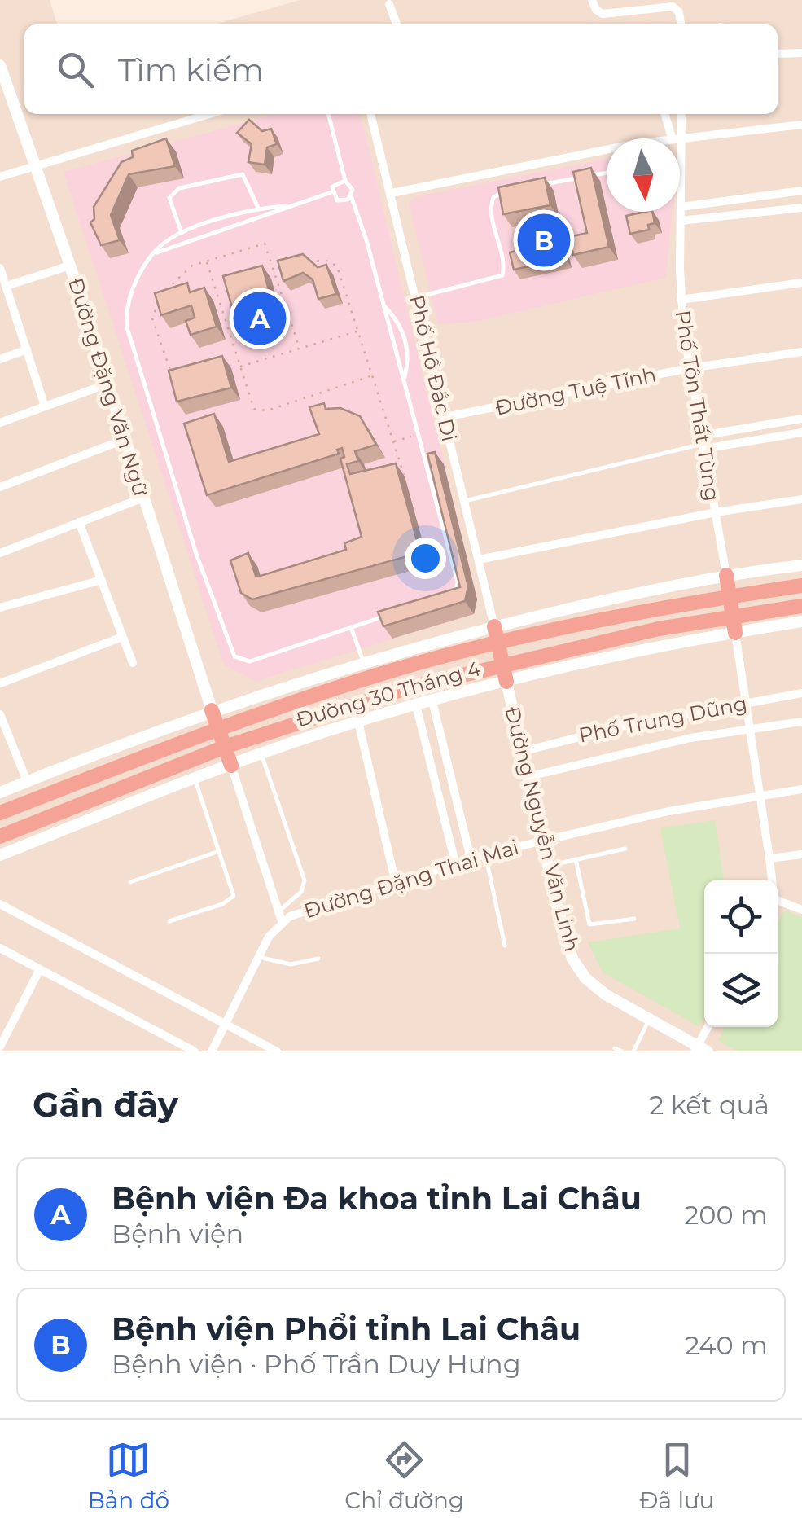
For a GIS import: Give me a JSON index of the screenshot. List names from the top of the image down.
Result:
{
  "streets": {
    "highway": ["Đường 30 Tháng 4"],
    "street": [
      "Phố Hồ Đắc Di",
      "Đường Đặng Văn Ngữ",
      "Đường Tuệ Tĩnh",
      "Phố Tôn Thất Tùng",
      "Phố Trung Dũng",
      "Đường Nguyễn Văn Linh",
      "Đường Đặng Thai Mai"
    ]
  },
  "crossings": [
    ["Phố Hồ Đắc Di", "Đường Tuệ Tĩnh"],
    ["Phố Hồ Đắc Di", "Đường 30 Tháng 4"],
    ["Đường Đặng Văn Ngữ", "Đường 30 Tháng 4"],
    ["Đường Tuệ Tĩnh", "Phố Tôn Thất Tùng"],
    ["Phố Tôn Thất Tùng", "Đường 30 Tháng 4"],
    ["Đường 30 Tháng 4", "Đường Nguyễn Văn Linh"],
    ["Phố Trung Dũng", "Đường Nguyễn Văn Linh"],
    ["Đường Nguyễn Văn Linh", "Đường Đặng Thai Mai"]
  ],
  "north": "bottom",
  "page": {
    "search": "Tìm kiếm",
    "pins": ["B", "A"],
    "heading": ["Gần đây", "2 kết quả"],
    "list": [
      {
        "mark": "A",
        "name": "Bệnh viện Đa khoa tỉnh Lai Châu",
        "note": "Bệnh viện",
        "value": "200 m"
      },
      {
        "mark": "B",
        "name": "Bệnh viện Phổi tỉnh Lai Châu",
        "note": "Bệnh viện · Phố Trần Duy Hưng",
        "value": "240 m"
      }
    ],
    "nav": ["Bản đồ", "Chỉ đường", "Đã lưu"]
  }
}
